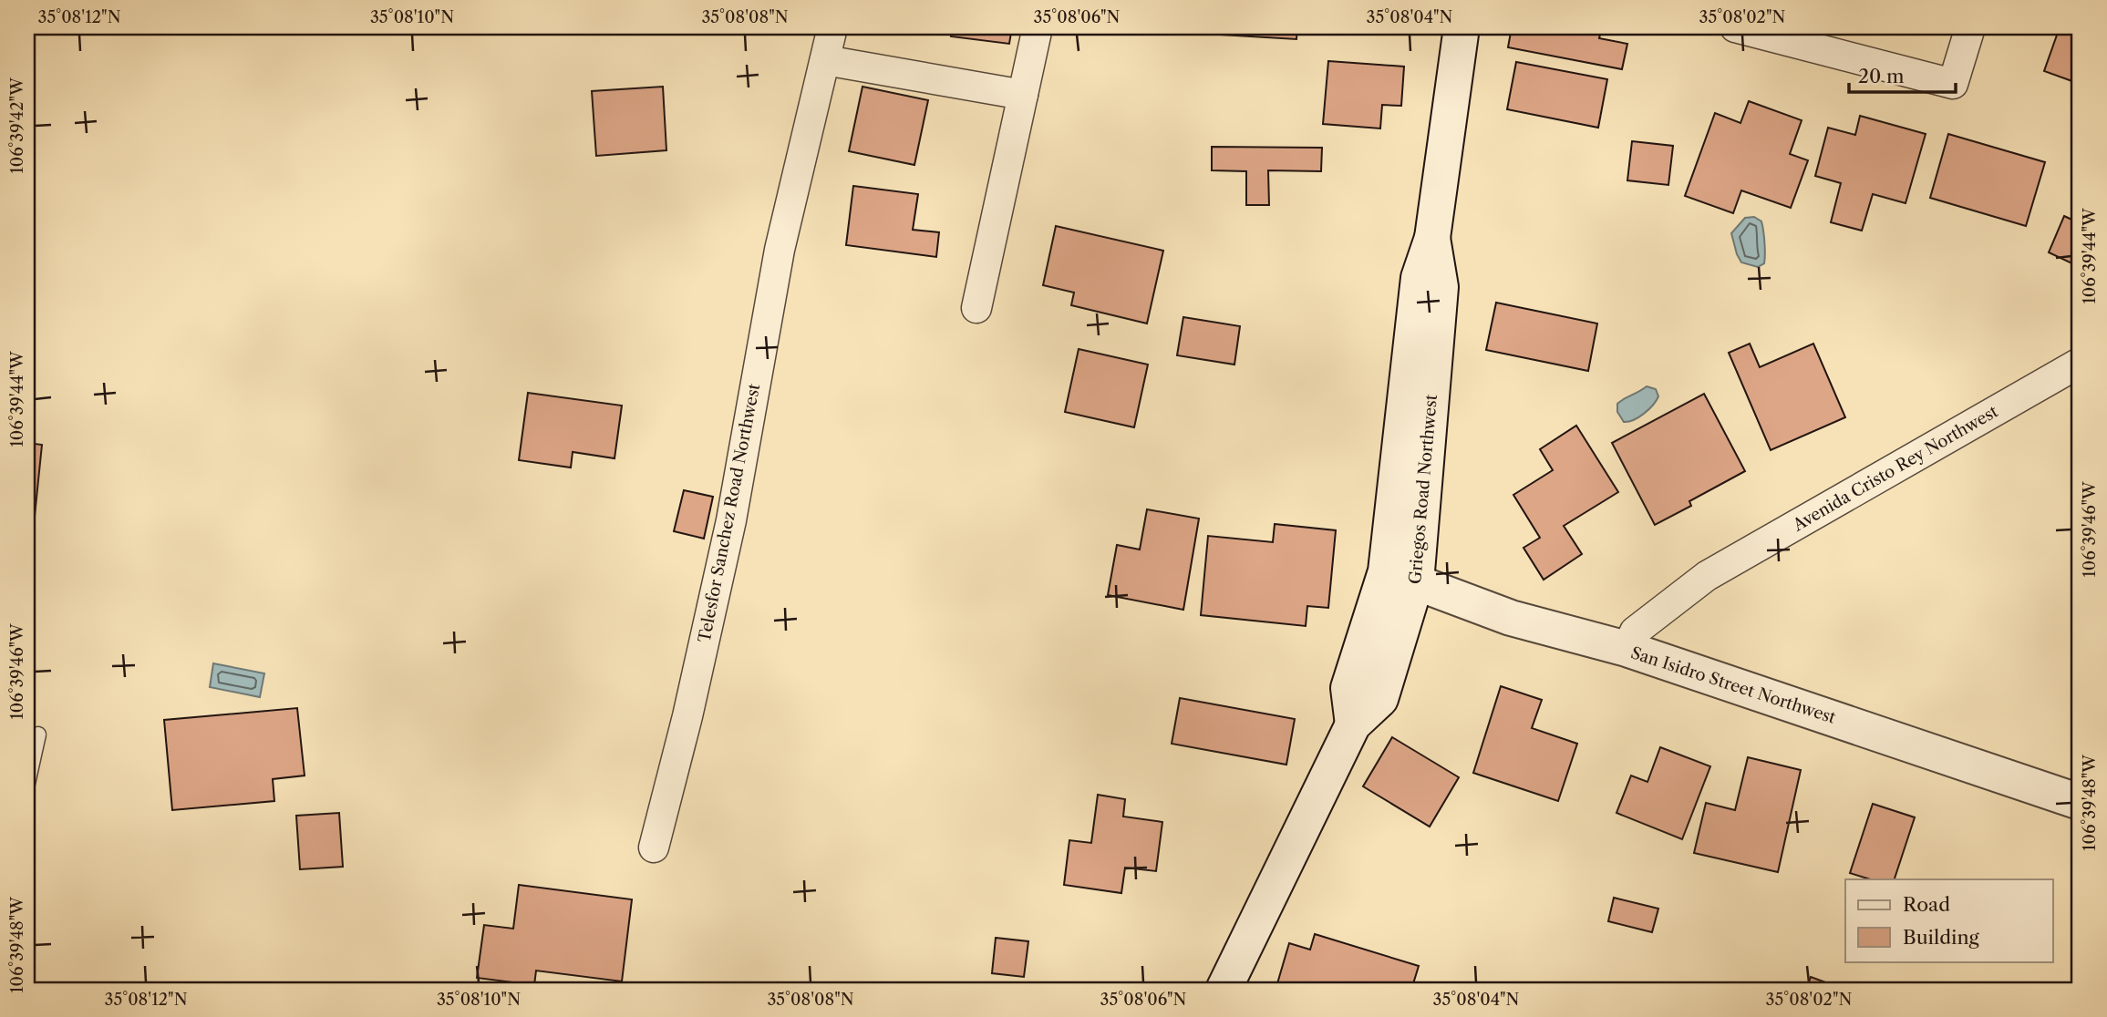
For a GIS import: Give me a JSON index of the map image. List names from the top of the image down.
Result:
{
  "streets": {
    "main road": ["Griegos Road Northwest", "San Isidro Street Northwest"],
    "street": ["Avenida Cristo Rey Northwest", "Telesfor Sanchez Road Northwest"]
  },
  "crossings": [
    ["Avenida Cristo Rey Northwest", "San Isidro Street Northwest"],
    ["Griegos Road Northwest", "San Isidro Street Northwest"]
  ],
  "legend": ["Road", "Building"],
  "scale_bar": "20 m",
  "coordinates": [
    "35°08'12\"N",
    "35°08'10\"N",
    "35°08'08\"N",
    "35°08'06\"N",
    "35°08'04\"N",
    "35°08'02\"N",
    "106°39'42\"W",
    "106°39'44\"W",
    "106°39'46\"W",
    "106°39'48\"W"
  ]
}
